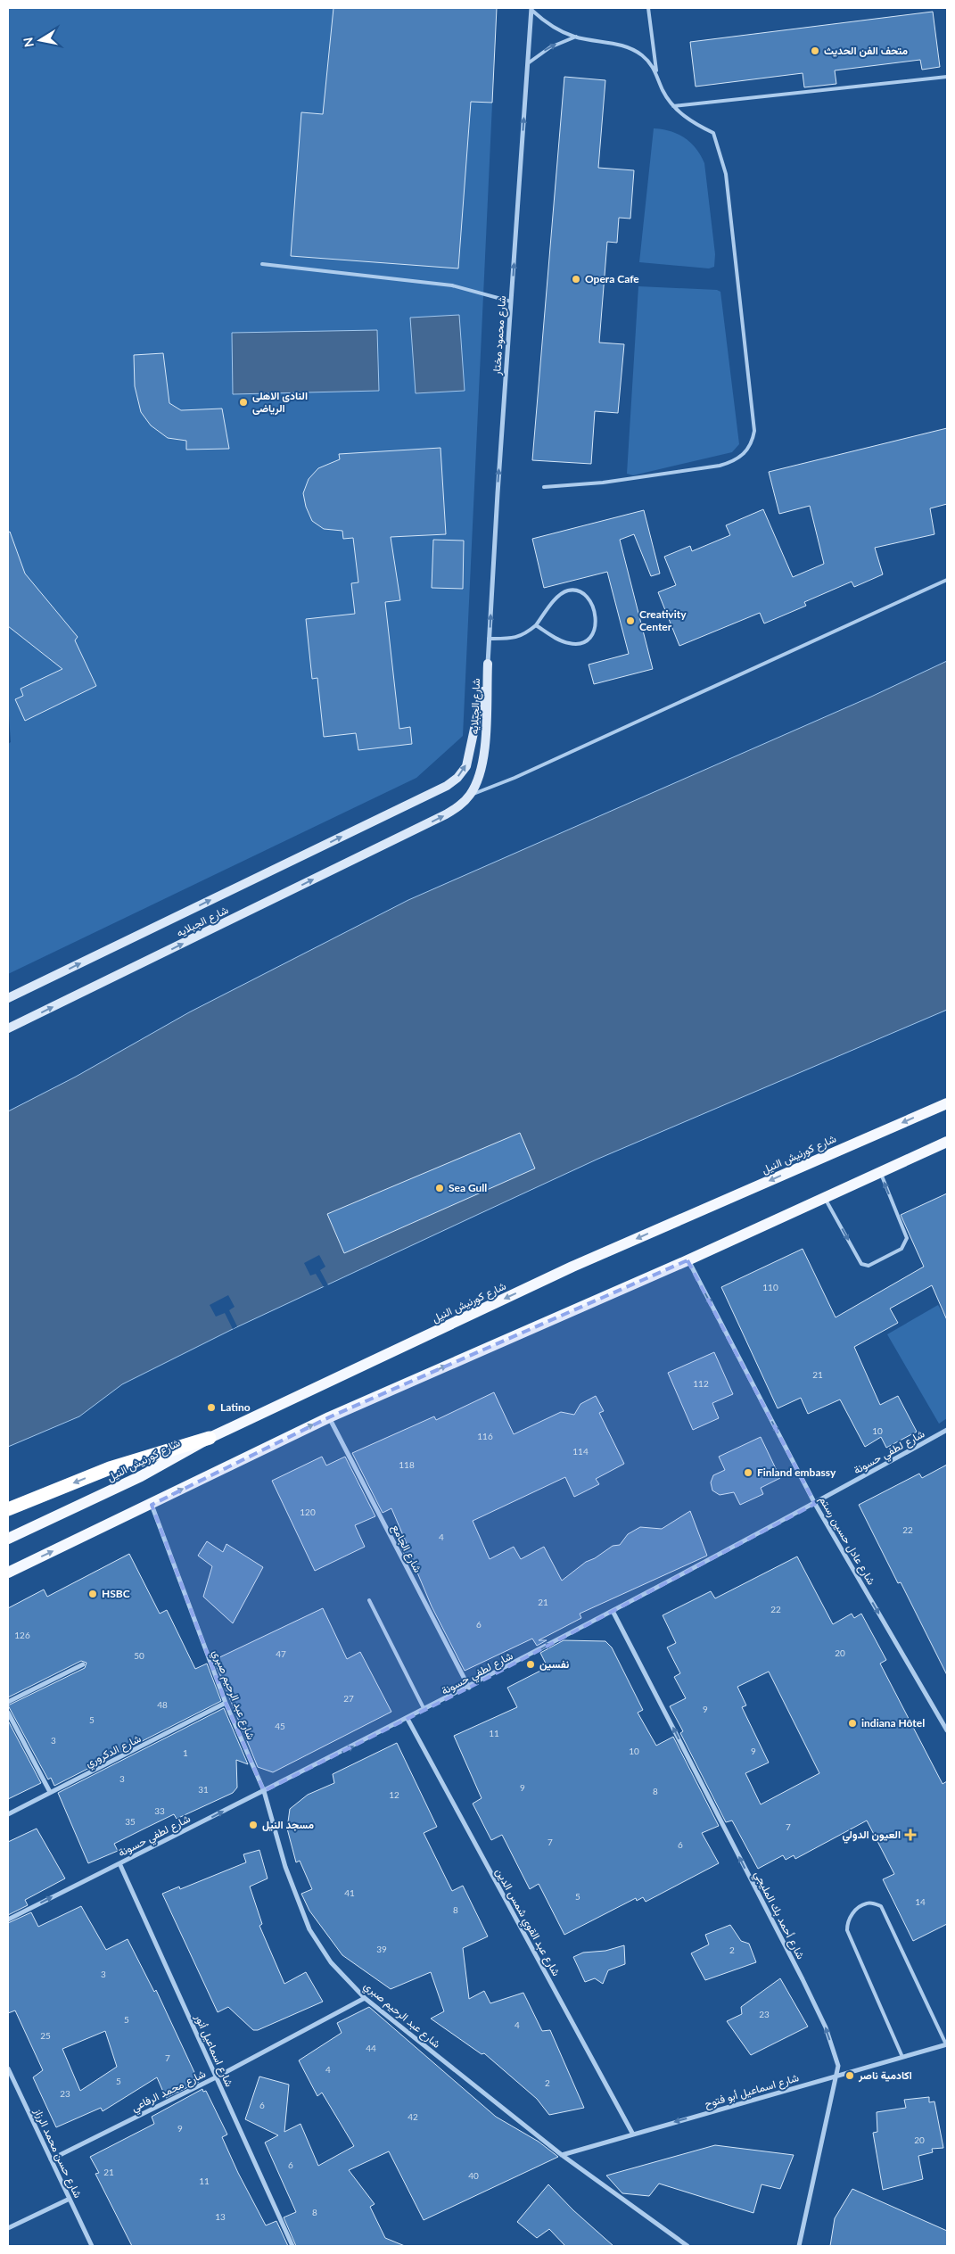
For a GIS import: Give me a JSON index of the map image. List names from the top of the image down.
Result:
{
  "streets": {
    "main road": ["شارع كورنيش النيل"],
    "street": [
      "شارع محمود مختار",
      "شارع الجبلايه",
      "شارع لطفي حسونة",
      "شارع عادل حسين رستم",
      "شارع الجامع",
      "شارع عبد الرحيم صبري",
      "شارع الدكروري",
      "شارع أحمد بك المليجي",
      "شارع عبد القوي شمس الدين",
      "شارع اسماعيل أنور",
      "شارع محمد الرفاعي",
      "شارع اسماعيل أبو فتوح",
      "شارع حسن محمد الرزاز"
    ]
  },
  "crossings": [
    ["شارع محمود مختار", "شارع الجبلايه"],
    ["شارع لطفي حسونة", "شارع عادل حسين رستم"],
    ["شارع لطفي حسونة", "شارع الجامع"],
    ["شارع لطفي حسونة", "شارع عبد الرحيم صبري"],
    ["شارع لطفي حسونة", "شارع أحمد بك المليجي"],
    ["شارع لطفي حسونة", "شارع عبد القوي شمس الدين"],
    ["شارع لطفي حسونة", "شارع اسماعيل أنور"],
    ["شارع عبد الرحيم صبري", "شارع الدكروري"],
    ["شارع عبد الرحيم صبري", "شارع محمد الرفاعي"],
    ["شارع عبد الرحيم صبري", "شارع اسماعيل أبو فتوح"],
    ["شارع أحمد بك المليجي", "شارع اسماعيل أبو فتوح"],
    ["شارع عبد القوي شمس الدين", "شارع اسماعيل أبو فتوح"],
    ["شارع اسماعيل أنور", "شارع محمد الرفاعي"],
    ["شارع محمد الرفاعي", "شارع حسن محمد الرزاز"]
  ],
  "one_way": [
    "شارع محمود مختار",
    "شارع الجبلايه",
    "شارع لطفي حسونة",
    "شارع عادل حسين رستم",
    "شارع أحمد بك المليجي",
    "شارع اسماعيل أبو فتوح"
  ],
  "places": {
    "other": [
      "متحف الفن الحديث",
      "Opera Cafe",
      "النادى الاهلى الرياضى",
      "Creativity Center",
      "Sea Gull",
      "Latino",
      "Finland embassy",
      "HSBC",
      "نفسين",
      "indiana Hôtel",
      "مسجد النيل",
      "اكادمية ناصر"
    ],
    "health": ["العيون الدولي"]
  },
  "house_numbers": [
    "110",
    "21",
    "112",
    "10",
    "116",
    "114",
    "118",
    "120",
    "22",
    "4",
    "21",
    "22",
    "6",
    "126",
    "20",
    "47",
    "50",
    "27",
    "48",
    "9",
    "5",
    "45",
    "11",
    "3",
    "10",
    "9",
    "1",
    "3",
    "9",
    "31",
    "8",
    "12",
    "33",
    "35",
    "7",
    "7",
    "6",
    "41",
    "5",
    "14",
    "8",
    "39",
    "2",
    "3",
    "23",
    "5",
    "4",
    "25",
    "44",
    "7",
    "4",
    "5",
    "2",
    "23",
    "6",
    "42",
    "9",
    "20",
    "6",
    "21",
    "40",
    "11",
    "8",
    "13"
  ],
  "north": "left"
}
